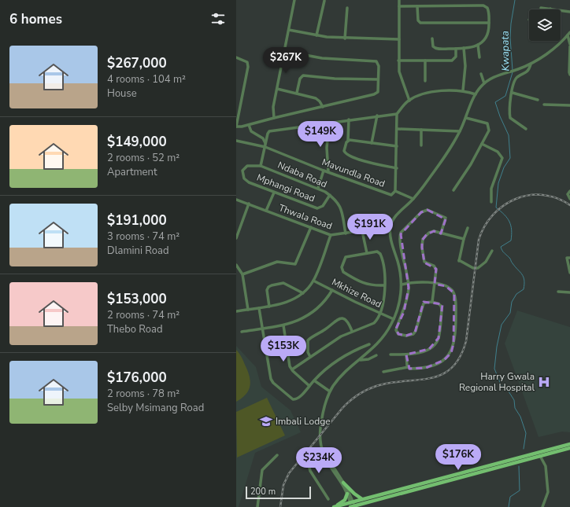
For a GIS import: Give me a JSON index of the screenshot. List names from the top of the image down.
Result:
{
  "streets": {
    "street": [
      "Mavundla Road",
      "Ndaba Road",
      "Mphangi Road",
      "Thwala Road",
      "Mkhize Road"
    ]
  },
  "crossings": [
    ["Ndaba Road", "Mphangi Road"],
    ["Ndaba Road", "Thwala Road"]
  ],
  "water": ["Kwapata"],
  "places": {
    "hospital": ["Harry Gwala Regional Hospital"],
    "school or university": ["Imbali Lodge"]
  },
  "scale_bar": "200 m",
  "page": {
    "heading": "6 homes",
    "list": [
      {
        "name": "$267,000",
        "note": "4 rooms · 104 m² · House"
      },
      {
        "name": "$149,000",
        "note": "2 rooms · 52 m² · Apartment"
      },
      {
        "name": "$191,000",
        "note": "3 rooms · 74 m² · Dlamini Road"
      },
      {
        "name": "$153,000",
        "note": "2 rooms · 74 m² · Thebo Road"
      },
      {
        "name": "$176,000",
        "note": "2 rooms · 78 m² · Selby Msimang Road"
      }
    ],
    "price": [
      "$267K",
      "$149K",
      "$191K",
      "$153K",
      "$176K",
      "$234K"
    ],
    "scale": "200 m"
  }
}
